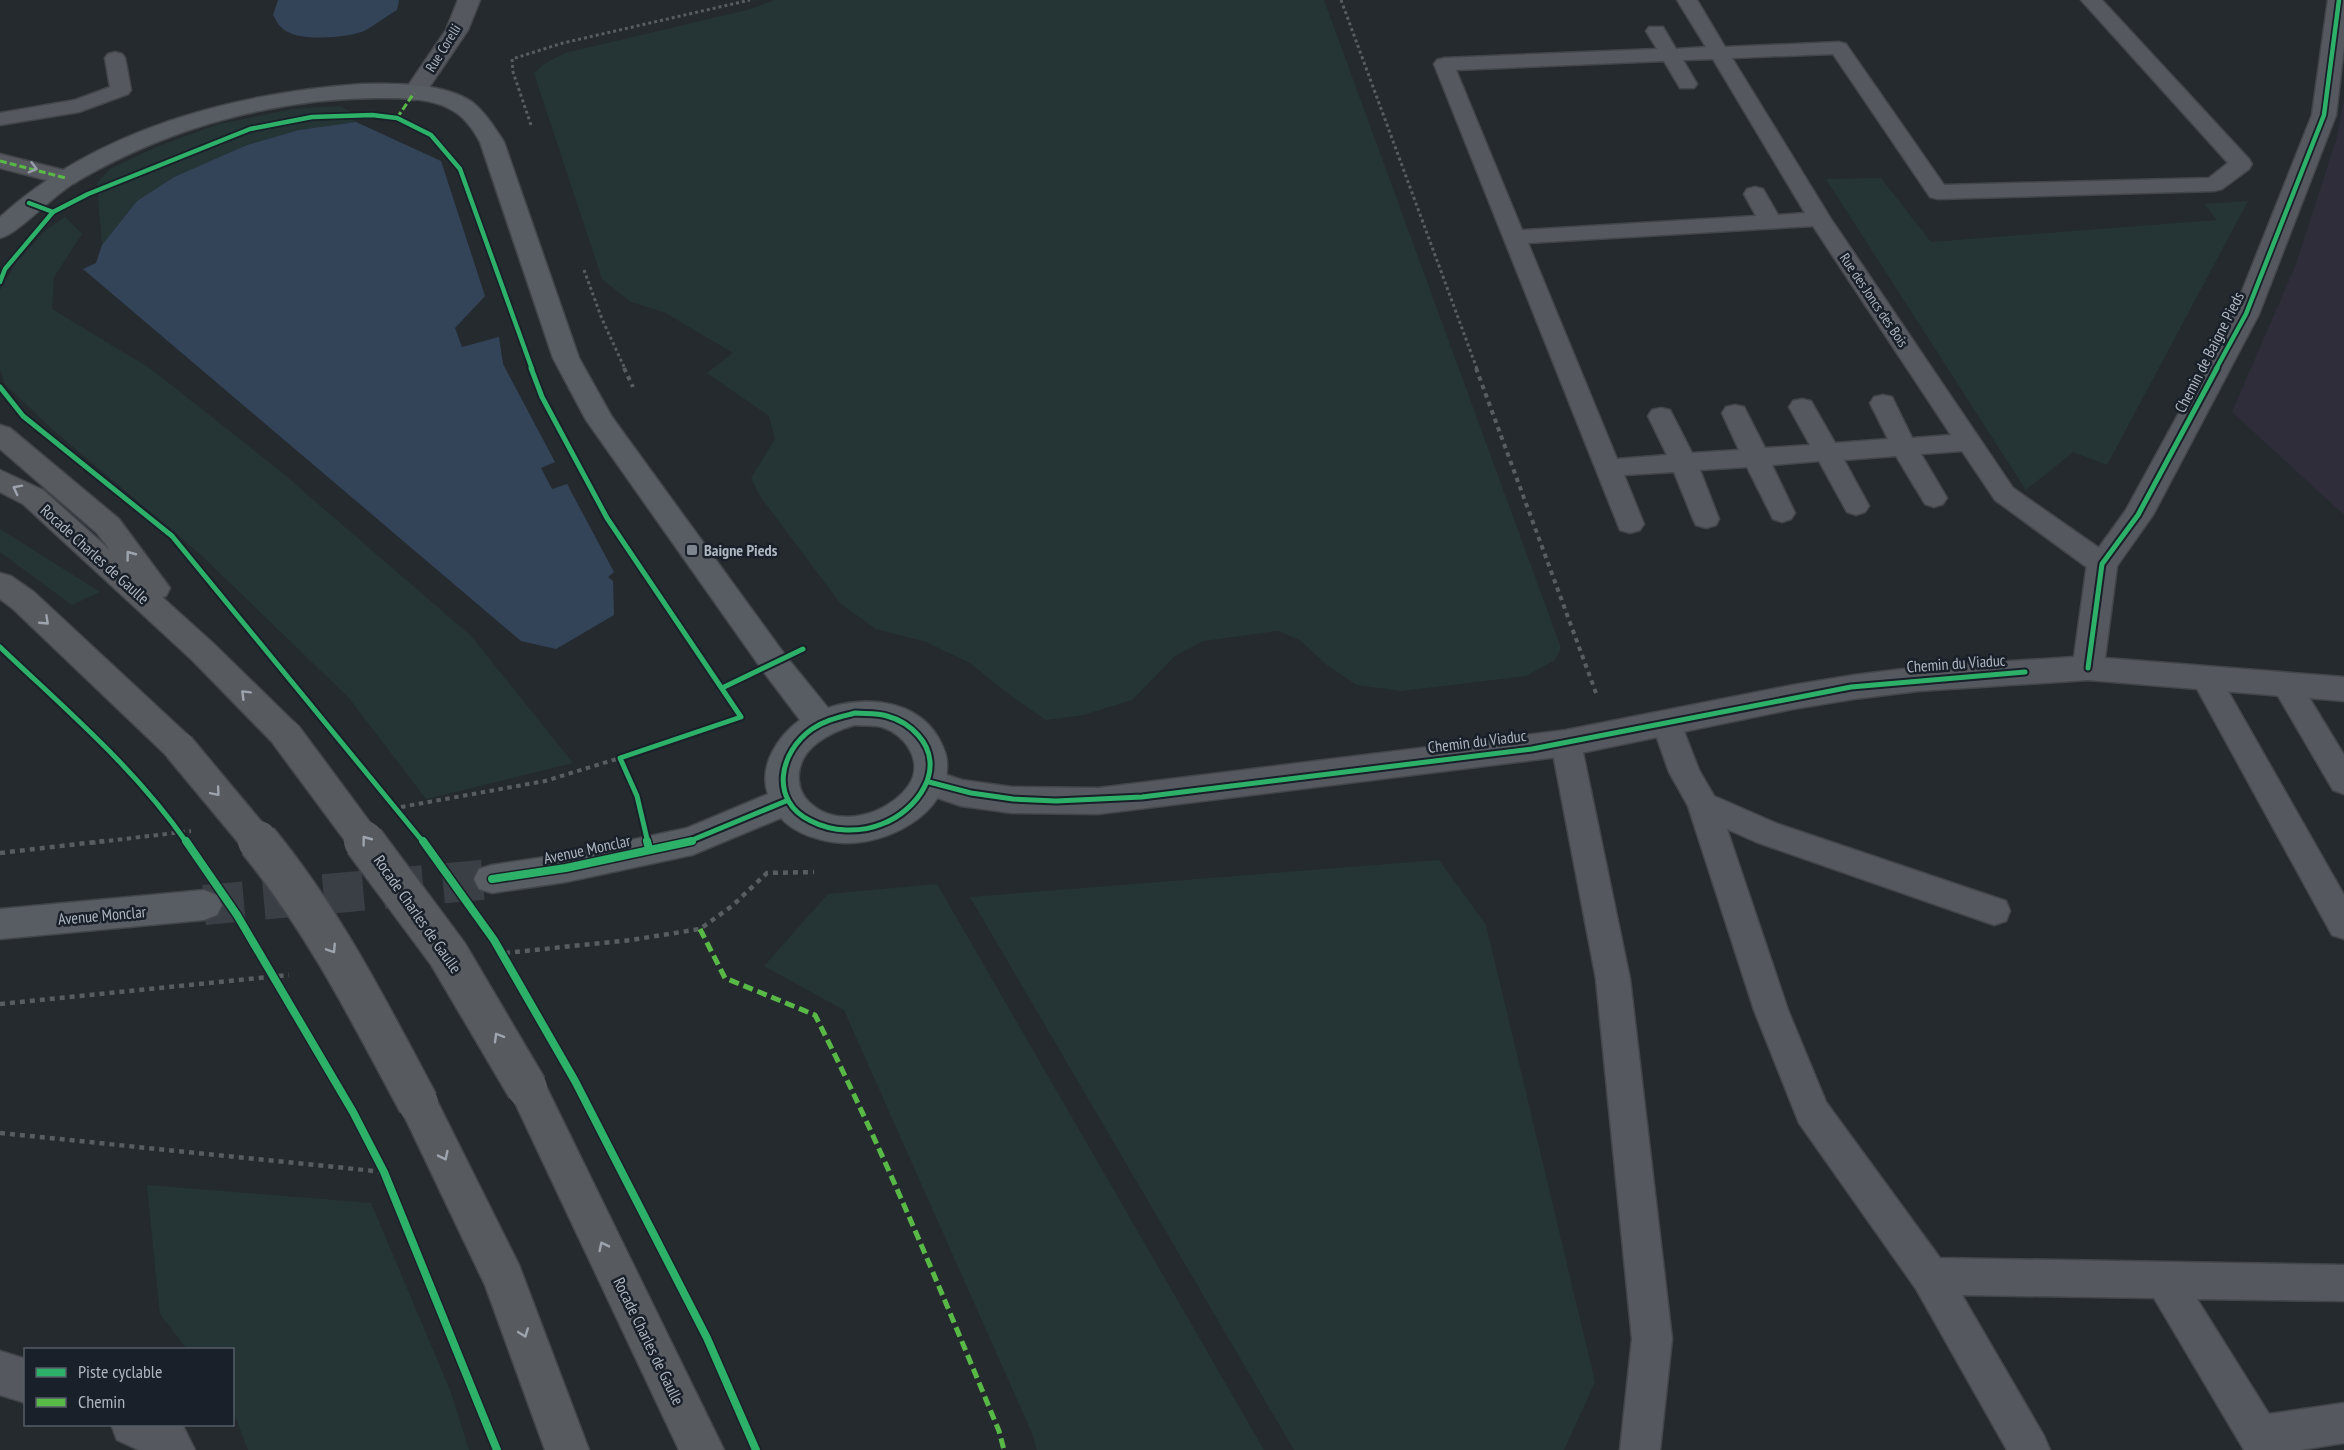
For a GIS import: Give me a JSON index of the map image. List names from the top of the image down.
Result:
{
  "streets": {
    "main road": ["Rocade Charles de Gaulle", "Avenue Monclar"],
    "street": ["Rue Corelli", "Chemin de Baigne Pieds", "Chemin du Viaduc"],
    "lane": ["Rue des Joncs des Bois"]
  },
  "crossings": [
    ["Rue des Joncs des Bois", "Chemin de Baigne Pieds"],
    ["Chemin de Baigne Pieds", "Chemin du Viaduc"],
    ["Chemin du Viaduc", "Avenue Monclar"]
  ],
  "places": {
    "transit": ["Baigne Pieds"]
  },
  "legend": ["Piste cyclable", "Chemin"]
}
